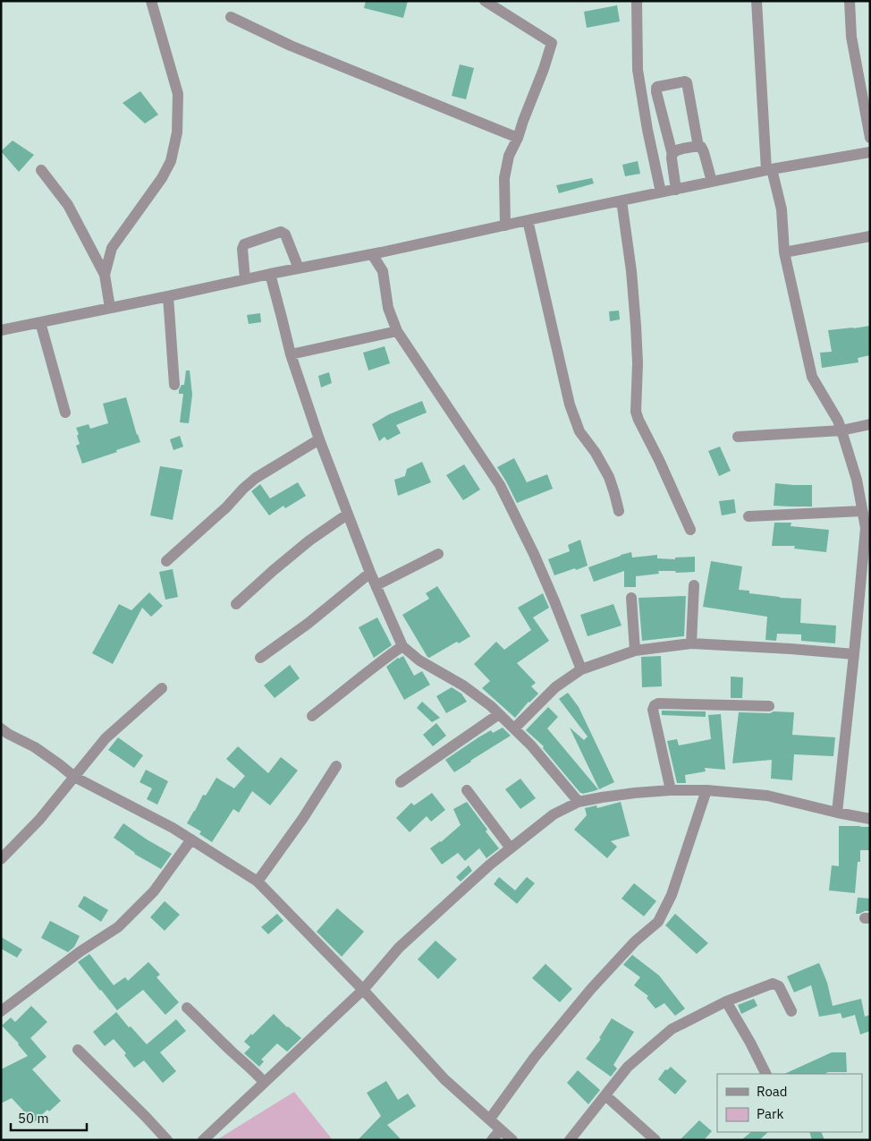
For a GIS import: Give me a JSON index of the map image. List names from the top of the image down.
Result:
{
  "legend": ["Road", "Park"],
  "scale_bar": "50 m"
}
